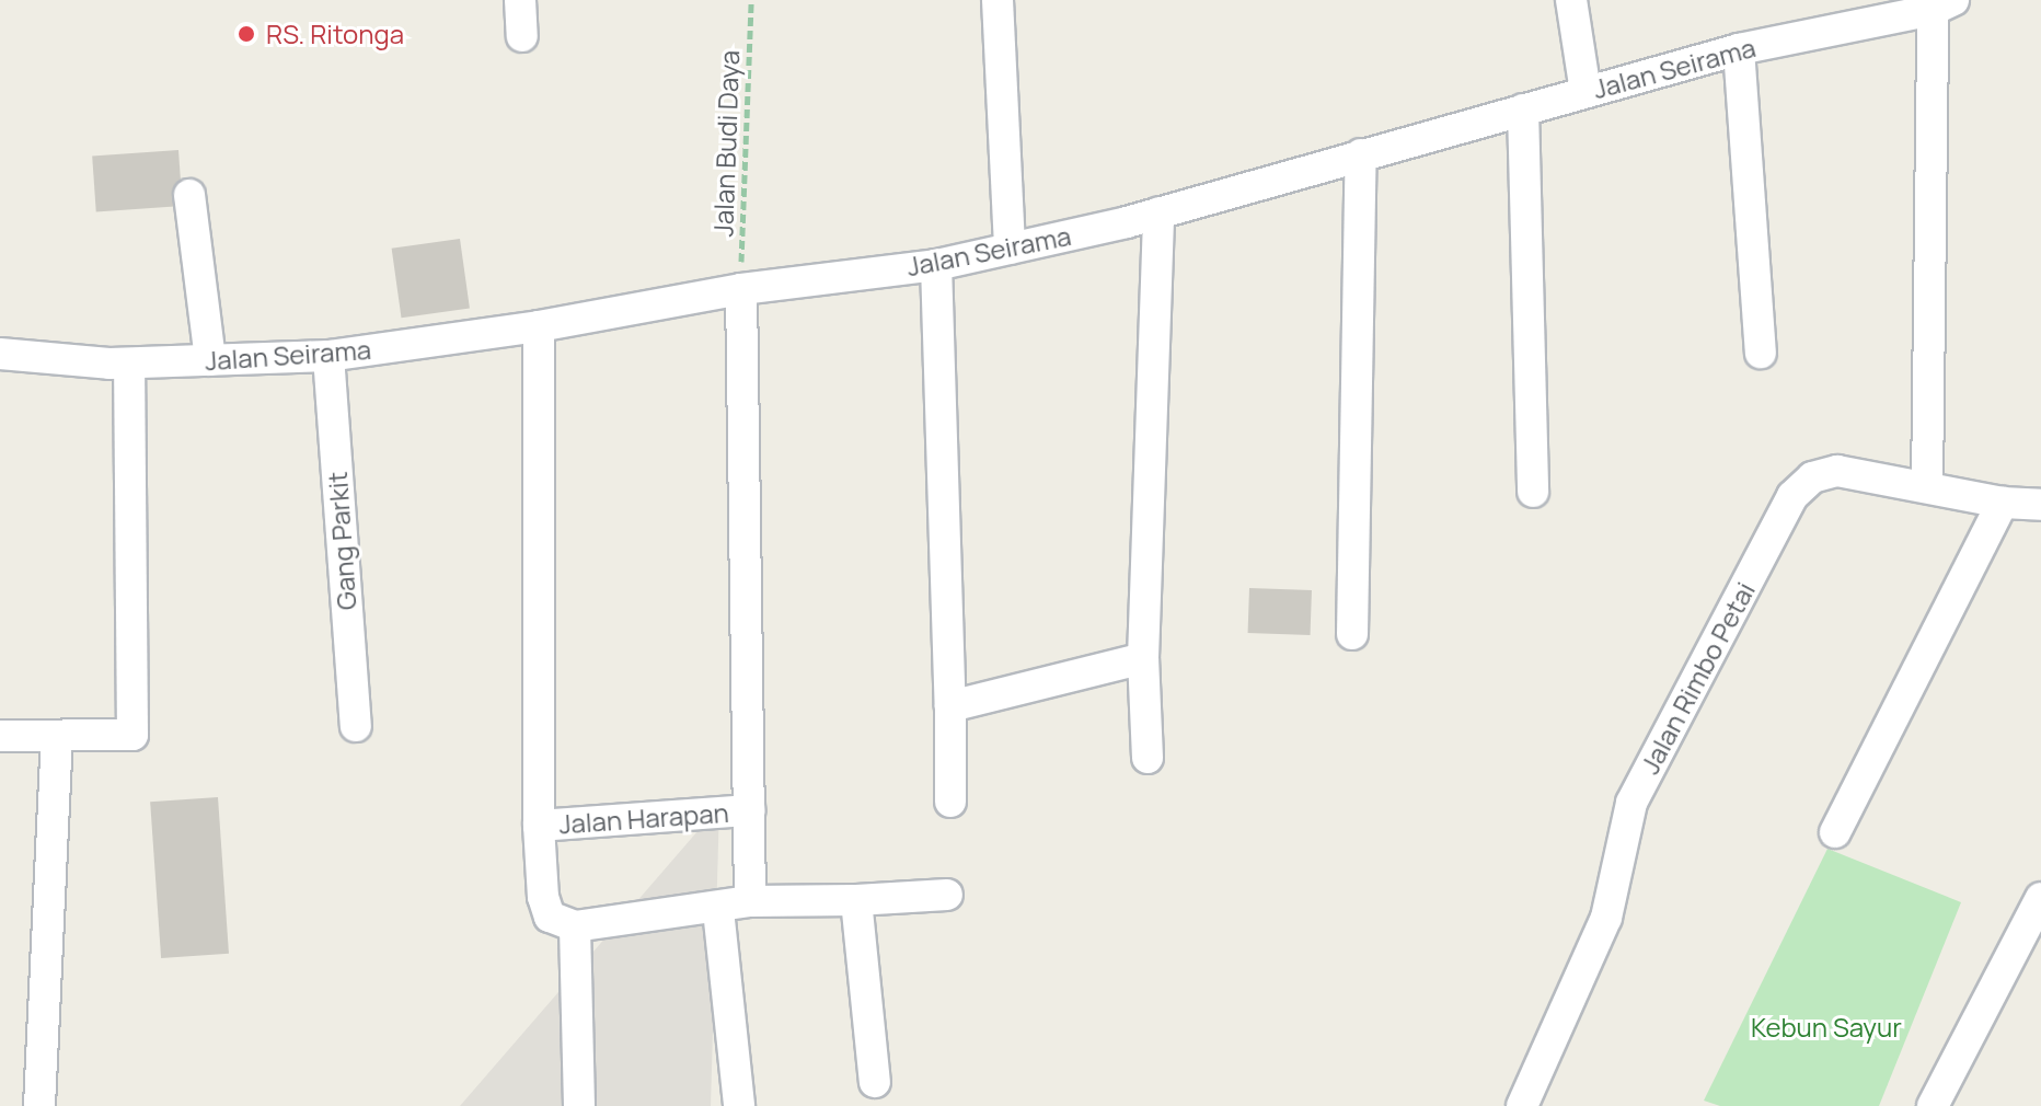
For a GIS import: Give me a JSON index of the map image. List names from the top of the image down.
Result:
{
  "streets": {
    "street": [
      "Jalan Seirama",
      "Gang Parkit",
      "Jalan Rimbo Petai",
      "Jalan Harapan"
    ],
    "path": ["Jalan Budi Daya"]
  },
  "crossings": [
    ["Jalan Seirama", "Jalan Budi Daya"],
    ["Jalan Seirama", "Gang Parkit"]
  ],
  "parks": ["Kebun Sayur"],
  "places": ["RS. Ritonga"]
}
